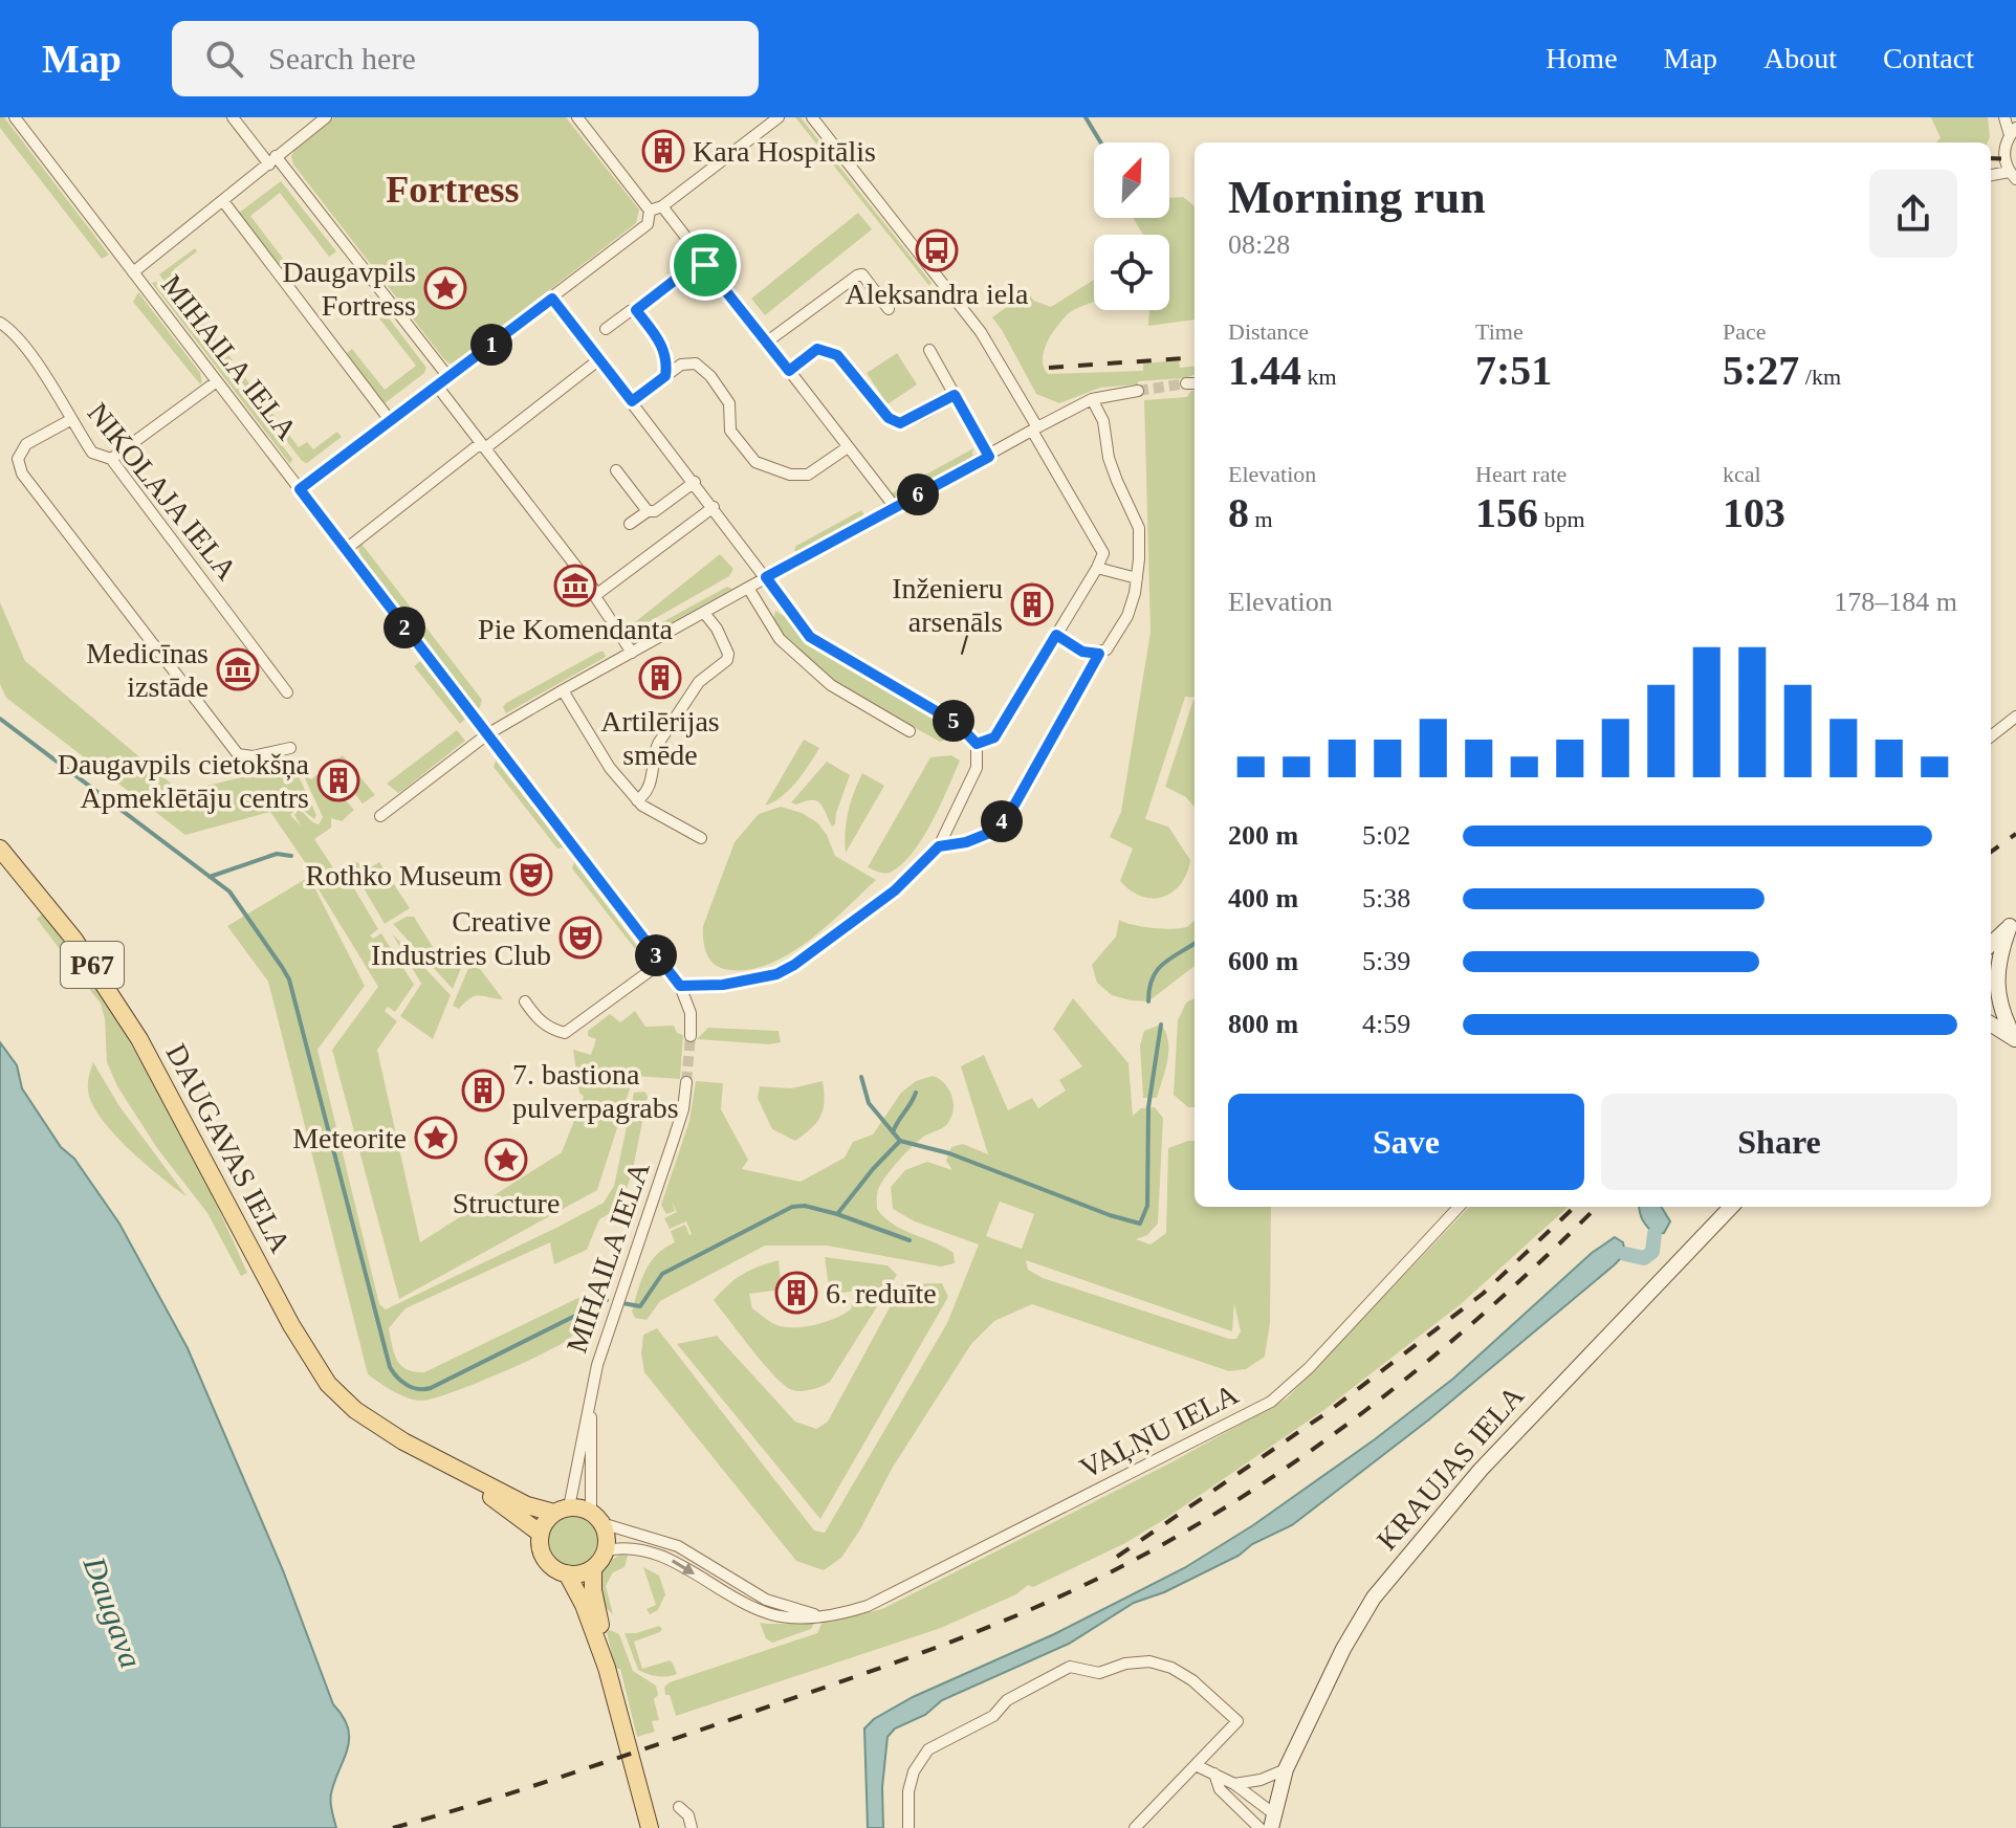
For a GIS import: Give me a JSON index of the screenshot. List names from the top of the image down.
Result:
{
  "streets": {
    "main road": ["P67", "DAUGAVAS IELA"],
    "street": [
      "MIHAILA IELA",
      "NIKOLAJA IELA",
      "VAĻŅU IELA",
      "KRAUJAS IELA"
    ]
  },
  "crossings": [
    ["MIHAILA IELA", "P67"],
    ["MIHAILA IELA", "DAUGAVAS IELA"],
    ["MIHAILA IELA", "VAĻŅU IELA"],
    ["P67", "DAUGAVAS IELA"],
    ["P67", "VAĻŅU IELA"],
    ["DAUGAVAS IELA", "VAĻŅU IELA"]
  ],
  "districts": ["Fortress"],
  "water": ["Daugava"],
  "places": {
    "building": [
      "Kara Hospitālis",
      "Inženieru arsenāls",
      "Artilērijas smēde",
      "Daugavpils cietokšņa Apmeklētāju centrs",
      "7. bastiona pulverpagrabs",
      "6. reduīte"
    ],
    "bus stop": ["Aleksandra iela"],
    "place": ["Daugavpils Fortress", "Meteorite", "Structure"],
    "museum": ["Pie Komendanta", "Medicīnas izstāde"],
    "theatre": ["Rothko Museum", "Creative Industries Club"]
  },
  "north": "top right",
  "page": {
    "header": "Map",
    "search": "Search here",
    "nav": [
      "Home",
      "Map",
      "About",
      "Contact"
    ],
    "heading": ["Morning run", "08:28"],
    "stats": [
      ["Distance", "1.44 km"],
      ["Time", "7:51"],
      ["Pace", "5:27 /km"],
      ["Elevation", "8 m"],
      ["Heart rate", "156 bpm"],
      ["kcal", "103"]
    ],
    "pins": [
      "1",
      "6",
      "2",
      "5",
      "4",
      "3"
    ],
    "chart": ["Elevation", "178–184 m"],
    "list": [
      {
        "name": "200 m",
        "note": "5:02"
      },
      {
        "name": "400 m",
        "note": "5:38"
      },
      {
        "name": "600 m",
        "note": "5:39"
      },
      {
        "name": "800 m",
        "note": "4:59"
      }
    ],
    "buttons": ["Save", "Share"]
  }
}
